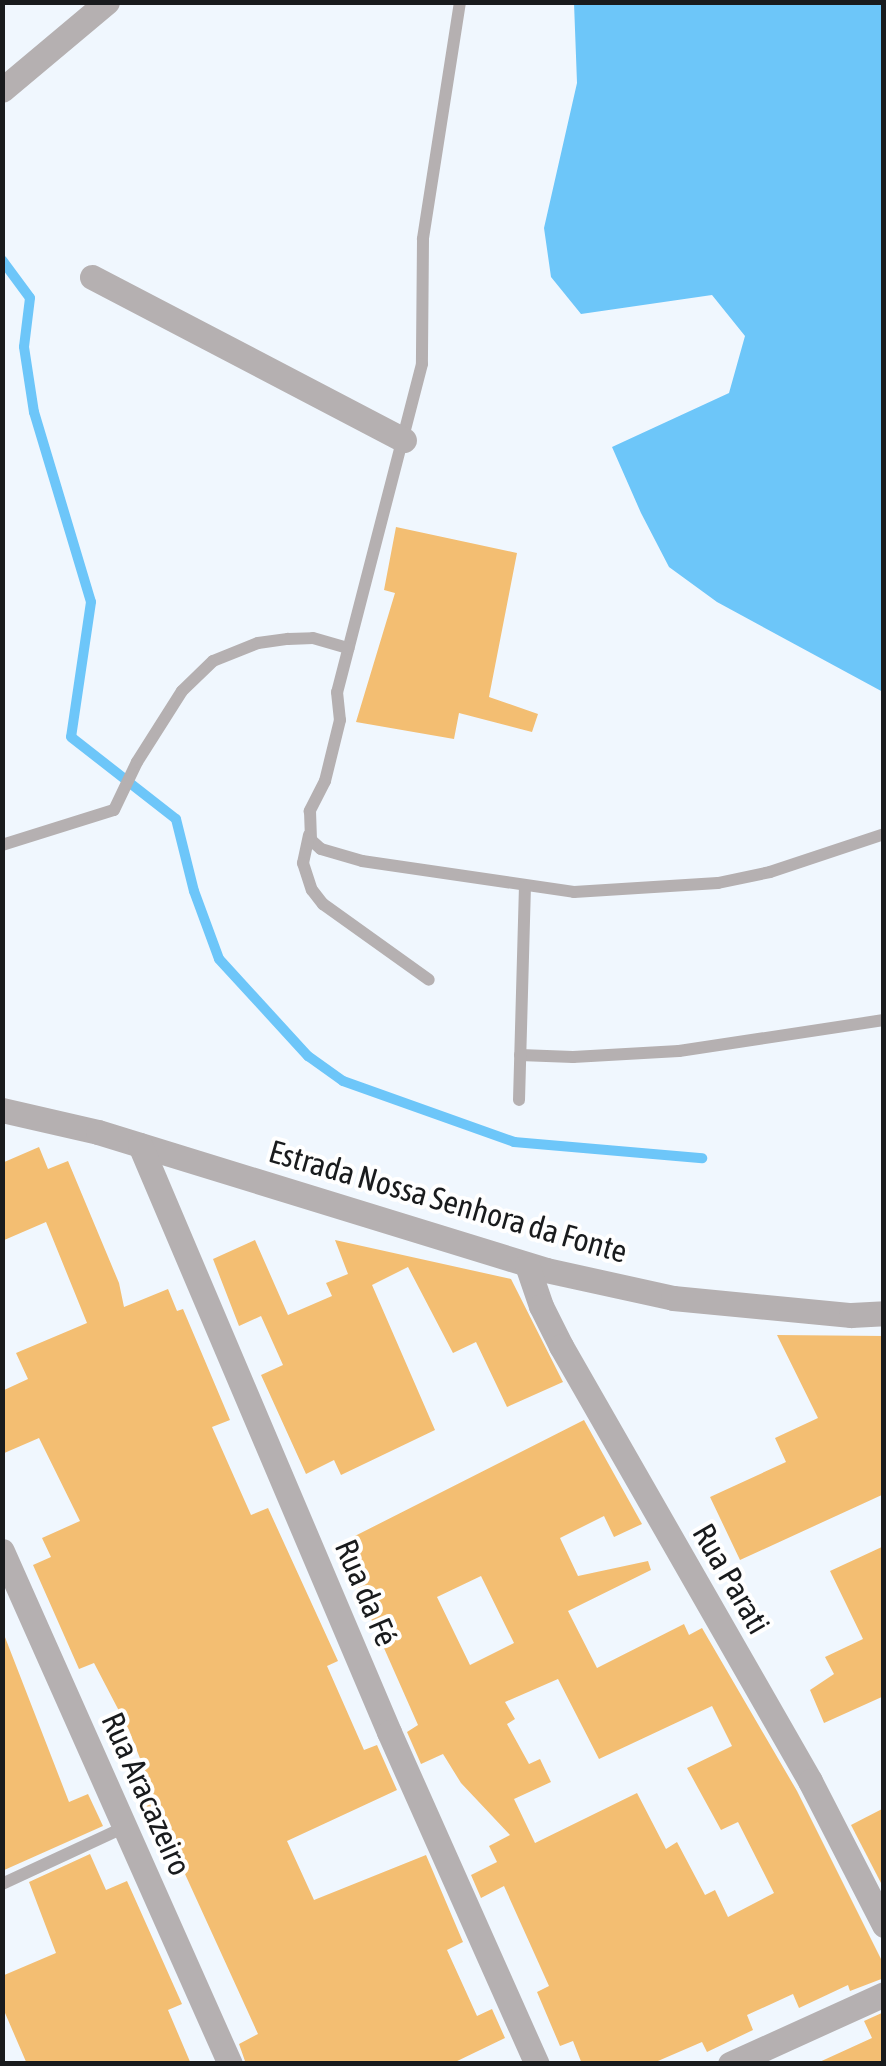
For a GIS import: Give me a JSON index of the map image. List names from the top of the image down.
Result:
{
  "streets": {
    "street": [
      "Estrada Nossa Senhora da Fonte",
      "Rua Parati",
      "Rua da Fé",
      "Rua Aracazeiro"
    ]
  },
  "crossings": [
    ["Estrada Nossa Senhora da Fonte", "Rua Parati"],
    ["Estrada Nossa Senhora da Fonte", "Rua da Fé"]
  ]
}
